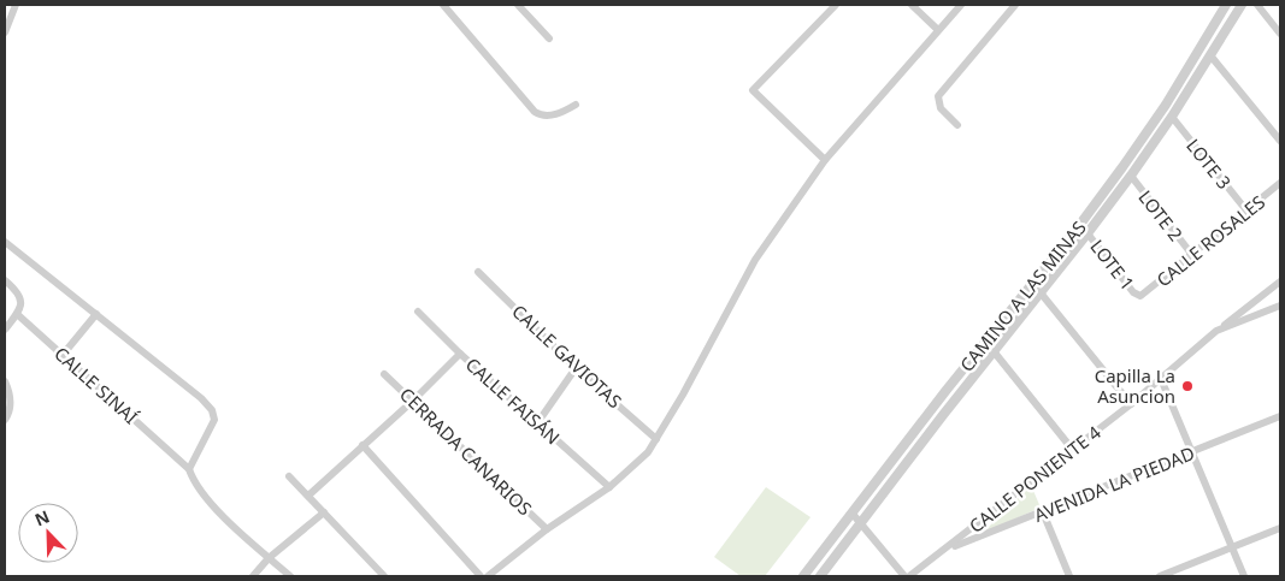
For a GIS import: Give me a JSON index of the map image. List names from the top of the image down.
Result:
{
  "streets": {
    "street": [
      "LOTE 3",
      "LOTE 2",
      "CALLE ROSALES",
      "LOTE 1",
      "CAMINO A LAS MINAS",
      "CALLE GAVIOTAS",
      "CALLE SINAÍ",
      "CALLE FAISÁN",
      "CERRADA CANARIOS",
      "CALLE PONIENTE 4",
      "AVENIDA LA PIEDAD"
    ]
  },
  "crossings": [
    ["LOTE 3", "CALLE ROSALES"],
    ["LOTE 3", "CAMINO A LAS MINAS"],
    ["LOTE 2", "CALLE ROSALES"],
    ["LOTE 2", "CAMINO A LAS MINAS"],
    ["CALLE ROSALES", "LOTE 1"],
    ["LOTE 1", "CAMINO A LAS MINAS"],
    ["CALLE PONIENTE 4", "AVENIDA LA PIEDAD"]
  ],
  "places": ["Capilla La Asuncion"],
  "north": "top left"
}
